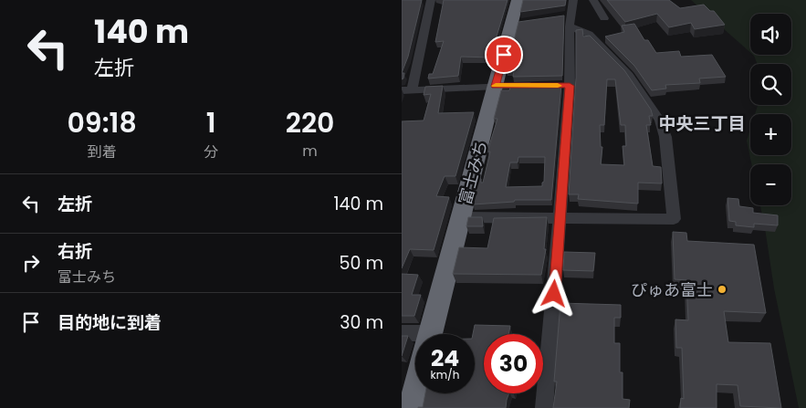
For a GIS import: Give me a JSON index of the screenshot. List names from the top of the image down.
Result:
{
  "streets": {
    "highway": ["富士みち"]
  },
  "districts": ["中央三丁目"],
  "places": ["ぴゅあ富士"],
  "page": {
    "turn": ["140 m", "左折"],
    "map_buttons": ["+", "−"],
    "eta": [
      "09:18",
      "到着",
      "1",
      "分",
      "220",
      "m"
    ],
    "list": [
      {
        "name": "左折",
        "value": "140 m"
      },
      {
        "name": "右折",
        "note": "富士みち",
        "value": "50 m"
      },
      {
        "name": "目的地に到着",
        "value": "30 m"
      }
    ],
    "speed": "24 km/h",
    "limit": "30"
  }
}
